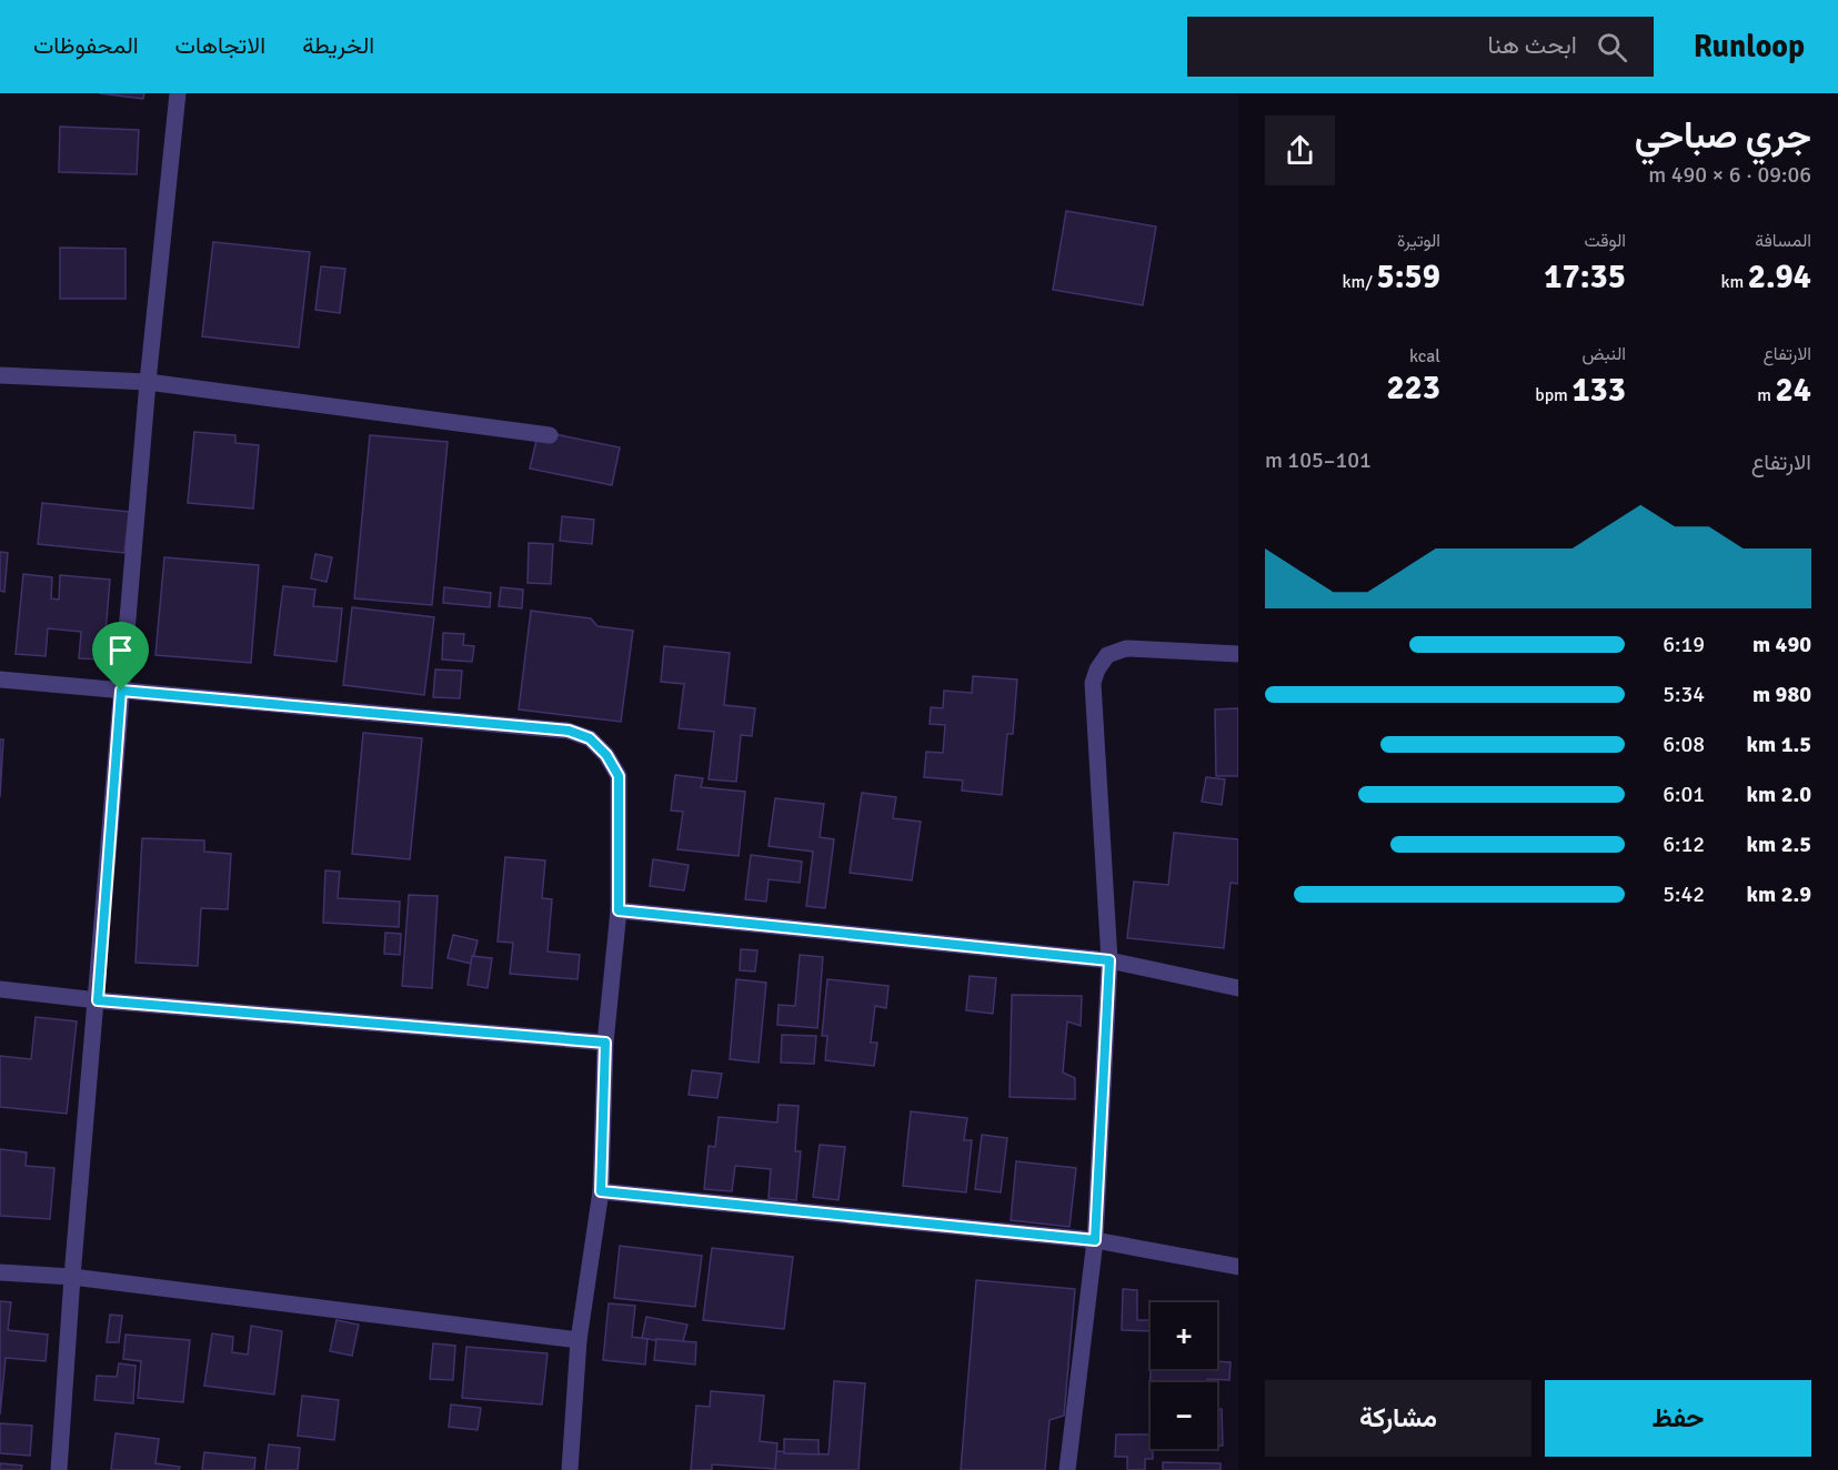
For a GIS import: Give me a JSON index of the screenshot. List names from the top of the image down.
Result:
{
  "page": {
    "header": "Runloop",
    "search": "ابحث هنا",
    "nav": ["الخريطة", "الاتجاهات", "المحفوظات"],
    "heading": ["جري صباحي", "09:06 · 6 × 490 m"],
    "stats": [
      ["المسافة", "2.94 km"],
      ["الوقت", "17:35"],
      ["الوتيرة", "5:59 /km"],
      ["الارتفاع", "24 m"],
      ["النبض", "133 bpm"],
      ["kcal", "223"]
    ],
    "chart": ["الارتفاع", "101–105 m"],
    "list": [
      {
        "name": "490 m",
        "note": "6:19"
      },
      {
        "name": "980 m",
        "note": "5:34"
      },
      {
        "name": "1.5 km",
        "note": "6:08"
      },
      {
        "name": "2.0 km",
        "note": "6:01"
      },
      {
        "name": "2.5 km",
        "note": "6:12"
      },
      {
        "name": "2.9 km",
        "note": "5:42"
      }
    ],
    "map_buttons": ["+", "−"],
    "buttons": ["حفظ", "مشاركة"]
  }
}
